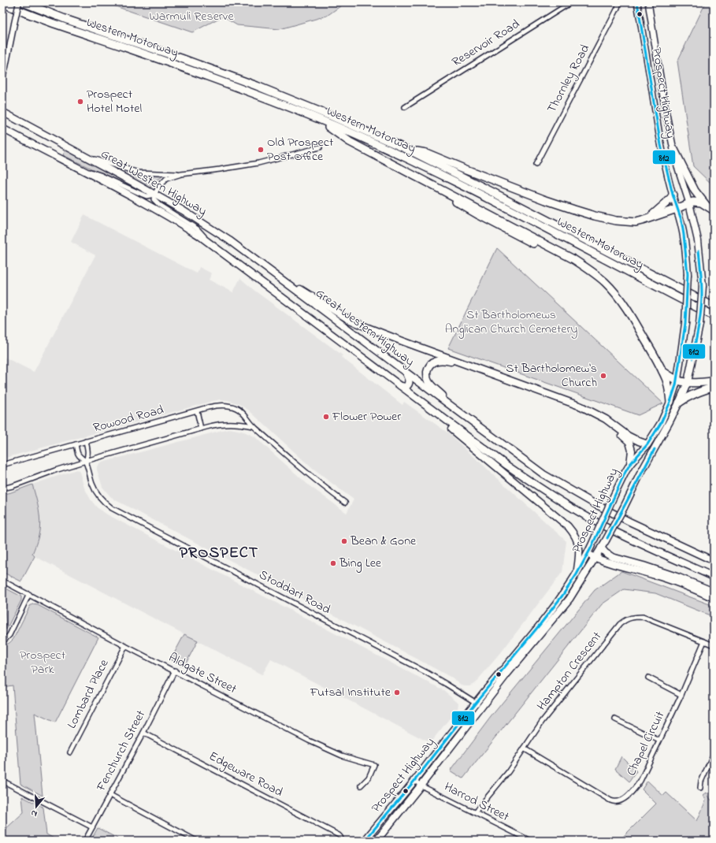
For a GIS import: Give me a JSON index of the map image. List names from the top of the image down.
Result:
{
  "streets": {
    "highway": ["Western Motorway"],
    "main road": ["Prospect Highway", "Great Western Highway"],
    "street": [
      "Reservoir Road",
      "Thornley Road",
      "Rowood Road",
      "Stoddart Road",
      "Hampton Crescent",
      "Aldgate Street",
      "Lombard Place",
      "Chapel Circuit",
      "Fenchurch Street",
      "Edgeware Road",
      "Harrod Street"
    ]
  },
  "crossings": [
    ["Prospect Highway", "Stoddart Road"],
    ["Prospect Highway", "Harrod Street"],
    ["Rowood Road", "Stoddart Road"],
    ["Hampton Crescent", "Chapel Circuit"],
    ["Hampton Crescent", "Harrod Street"],
    ["Aldgate Street", "Lombard Place"],
    ["Aldgate Street", "Fenchurch Street"],
    ["Fenchurch Street", "Edgeware Road"]
  ],
  "districts": ["PROSPECT"],
  "parks": ["Warmuli Reserve", "St Bartholomews Anglican Church Cemetery", "Prospect Park"],
  "places": [
    "Prospect Hotel Motel",
    "Old Prospect Post Office",
    "St Bartholomew's Church",
    "Flower Power",
    "Bean & Gone",
    "Bing Lee",
    "Futsal Institute"
  ],
  "lines": ["transit line 812"],
  "north": "bottom"
}
